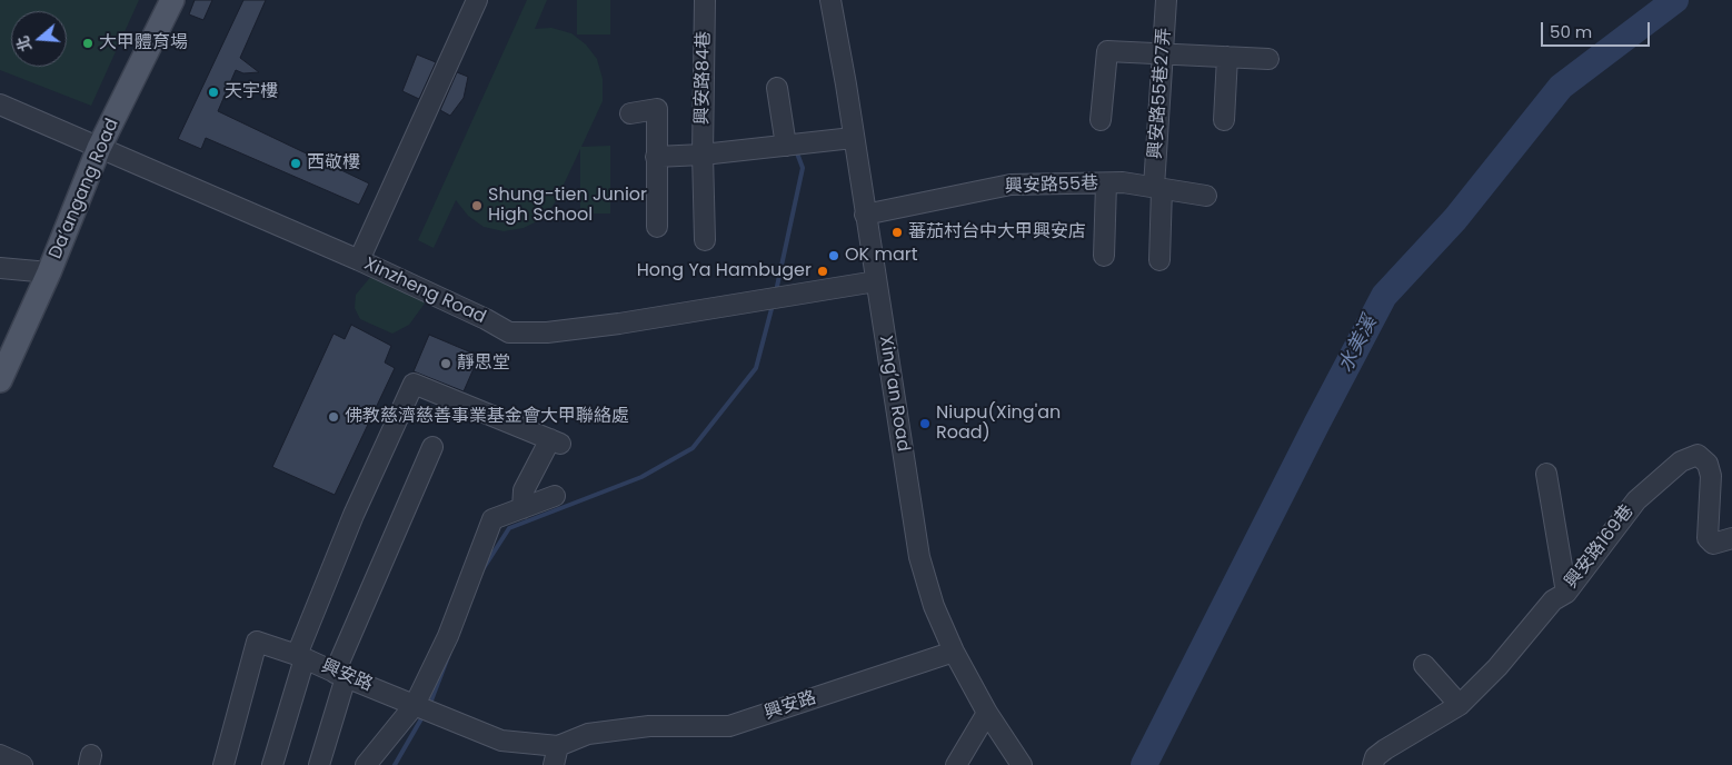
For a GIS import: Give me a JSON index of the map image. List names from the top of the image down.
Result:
{
  "streets": {
    "main road": ["Da’angang Road"],
    "street": [
      "興安路84巷",
      "興安路55巷27弄",
      "興安路55巷",
      "Xinzheng Road",
      "Xing’an Road",
      "興安路169巷",
      "興安路"
    ]
  },
  "crossings": [
    ["興安路55巷27弄", "興安路55巷"],
    ["興安路55巷", "Xing’an Road"],
    ["Da’angang Road", "Xinzheng Road"],
    ["Xinzheng Road", "Xing’an Road"],
    ["Xing’an Road", "興安路"]
  ],
  "water": ["水美溪"],
  "places": [
    "大甲體育場",
    "天宇樓",
    "西敬樓",
    "Shung-tien Junior High School",
    "蕃茄村台中大甲興安店",
    "OK mart",
    "Hong Ya Hambuger",
    "靜思堂",
    "佛教慈濟慈善事業基金會大甲聯絡處",
    "Niupu(Xing'an Road)"
  ],
  "scale_bar": "50 m",
  "north": "left"
}
